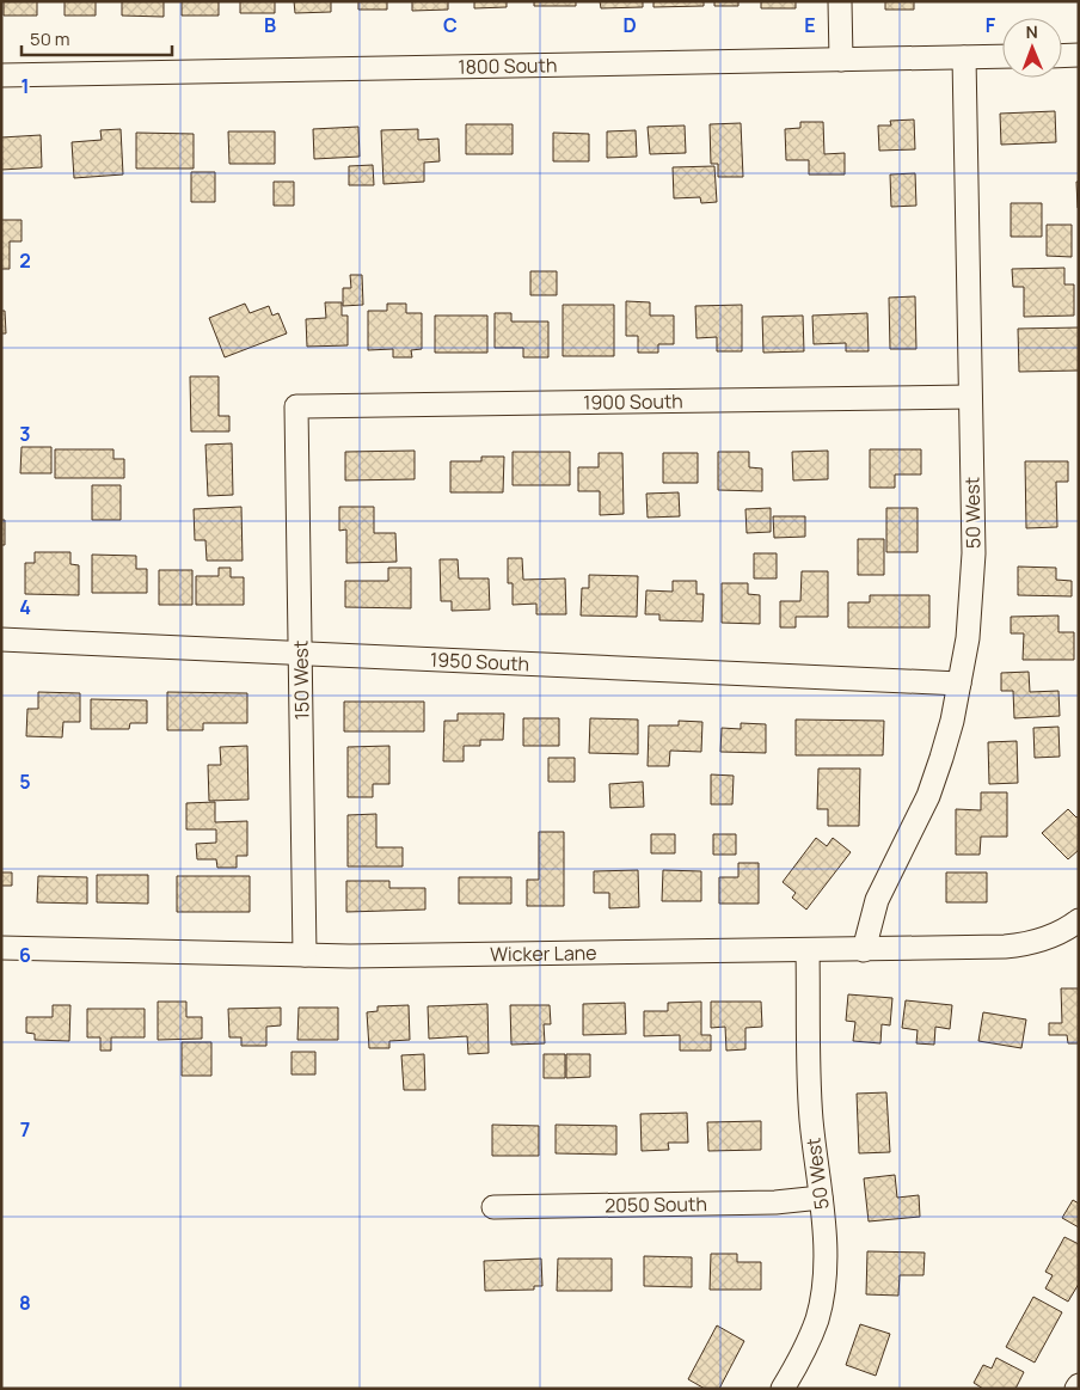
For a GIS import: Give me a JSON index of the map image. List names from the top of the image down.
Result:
{
  "streets": {
    "street": [
      "1800 South",
      "1900 South",
      "50 West",
      "1950 South",
      "150 West",
      "Wicker Lane",
      "2050 South"
    ]
  },
  "crossings": [
    ["1800 South", "50 West"],
    ["1900 South", "50 West"],
    ["1900 South", "150 West"],
    ["50 West", "1950 South"],
    ["50 West", "Wicker Lane"],
    ["50 West", "2050 South"],
    ["1950 South", "150 West"],
    ["150 West", "Wicker Lane"]
  ],
  "scale_bar": "50 m",
  "north": "top",
  "grid": {
    "columns": [
      "B",
      "C",
      "D",
      "E",
      "F"
    ],
    "rows": [
      "1",
      "2",
      "3",
      "4",
      "5",
      "6",
      "7",
      "8"
    ]
  }
}
